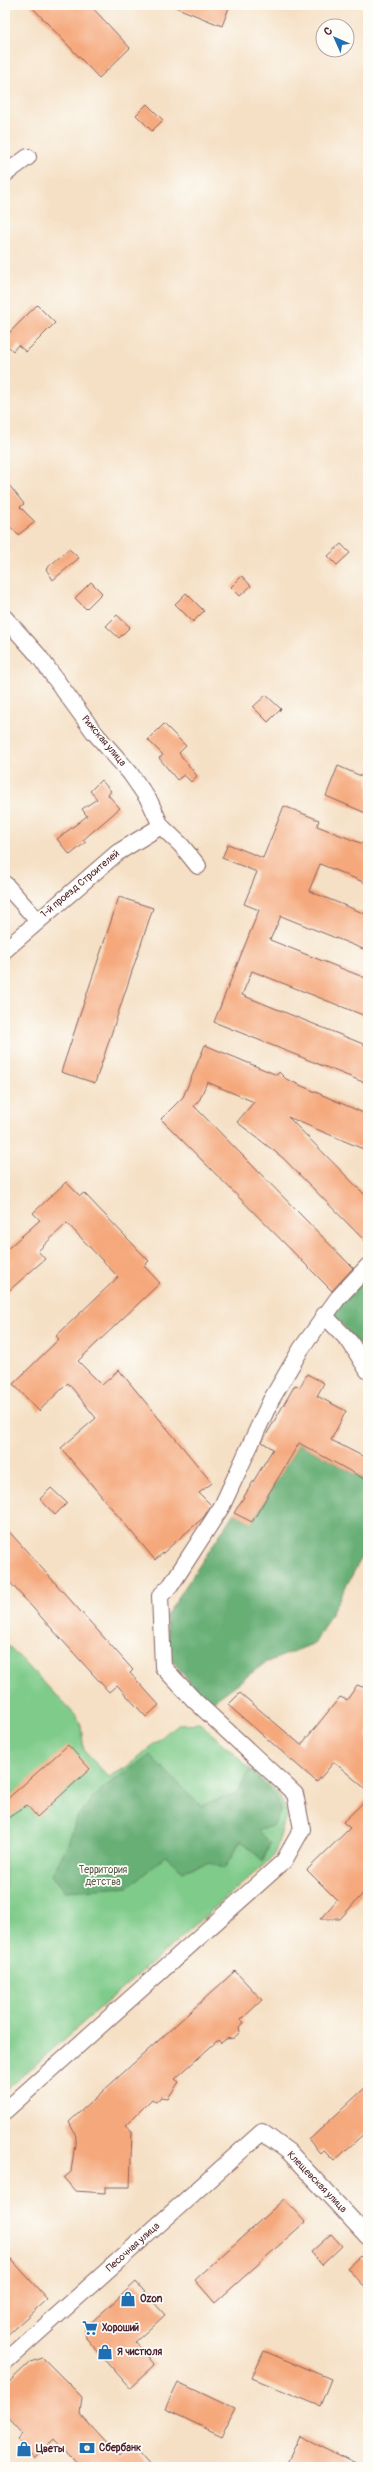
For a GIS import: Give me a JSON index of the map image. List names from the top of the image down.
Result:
{
  "streets": {
    "street": [
      "Рижская улица",
      "1-й проезд Строителей",
      "Клещевская улица",
      "Песочная улица"
    ]
  },
  "crossings": [
    ["Рижская улица", "1-й проезд Строителей"],
    ["Клещевская улица", "Песочная улица"]
  ],
  "parks": ["Территория детства"],
  "places": {
    "shop": ["Ozon", "Я чистюля", "Цветы"],
    "supermarket": ["Хороший"],
    "bank": ["Сбербанк"]
  },
  "north": "top left"
}
